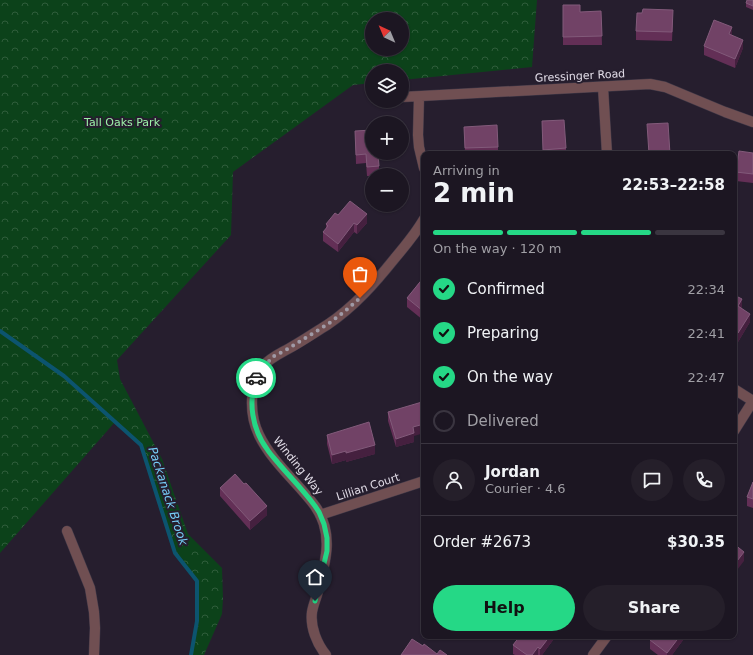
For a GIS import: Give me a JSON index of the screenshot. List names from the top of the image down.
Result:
{
  "streets": {
    "street": ["Gressinger Road", "Winding Way", "Lillian Court"]
  },
  "crossings": [
    ["Winding Way", "Lillian Court"]
  ],
  "water": ["Packanack Brook"],
  "parks": ["Tall Oaks Park"],
  "north": "top left",
  "page": {
    "map_buttons": ["+", "−"],
    "heading": ["2 min", "Arriving in", "22:53–22:58"],
    "panel": [
      "Jordan",
      "Courier · 4.6",
      "Order #2673",
      "$30.35"
    ],
    "bar": "On the way · 120 m",
    "list": [
      ["Confirmed", "22:34"],
      ["Preparing", "22:41"],
      ["On the way", "22:47"],
      "Delivered"
    ],
    "buttons": ["Help", "Share"]
  }
}
